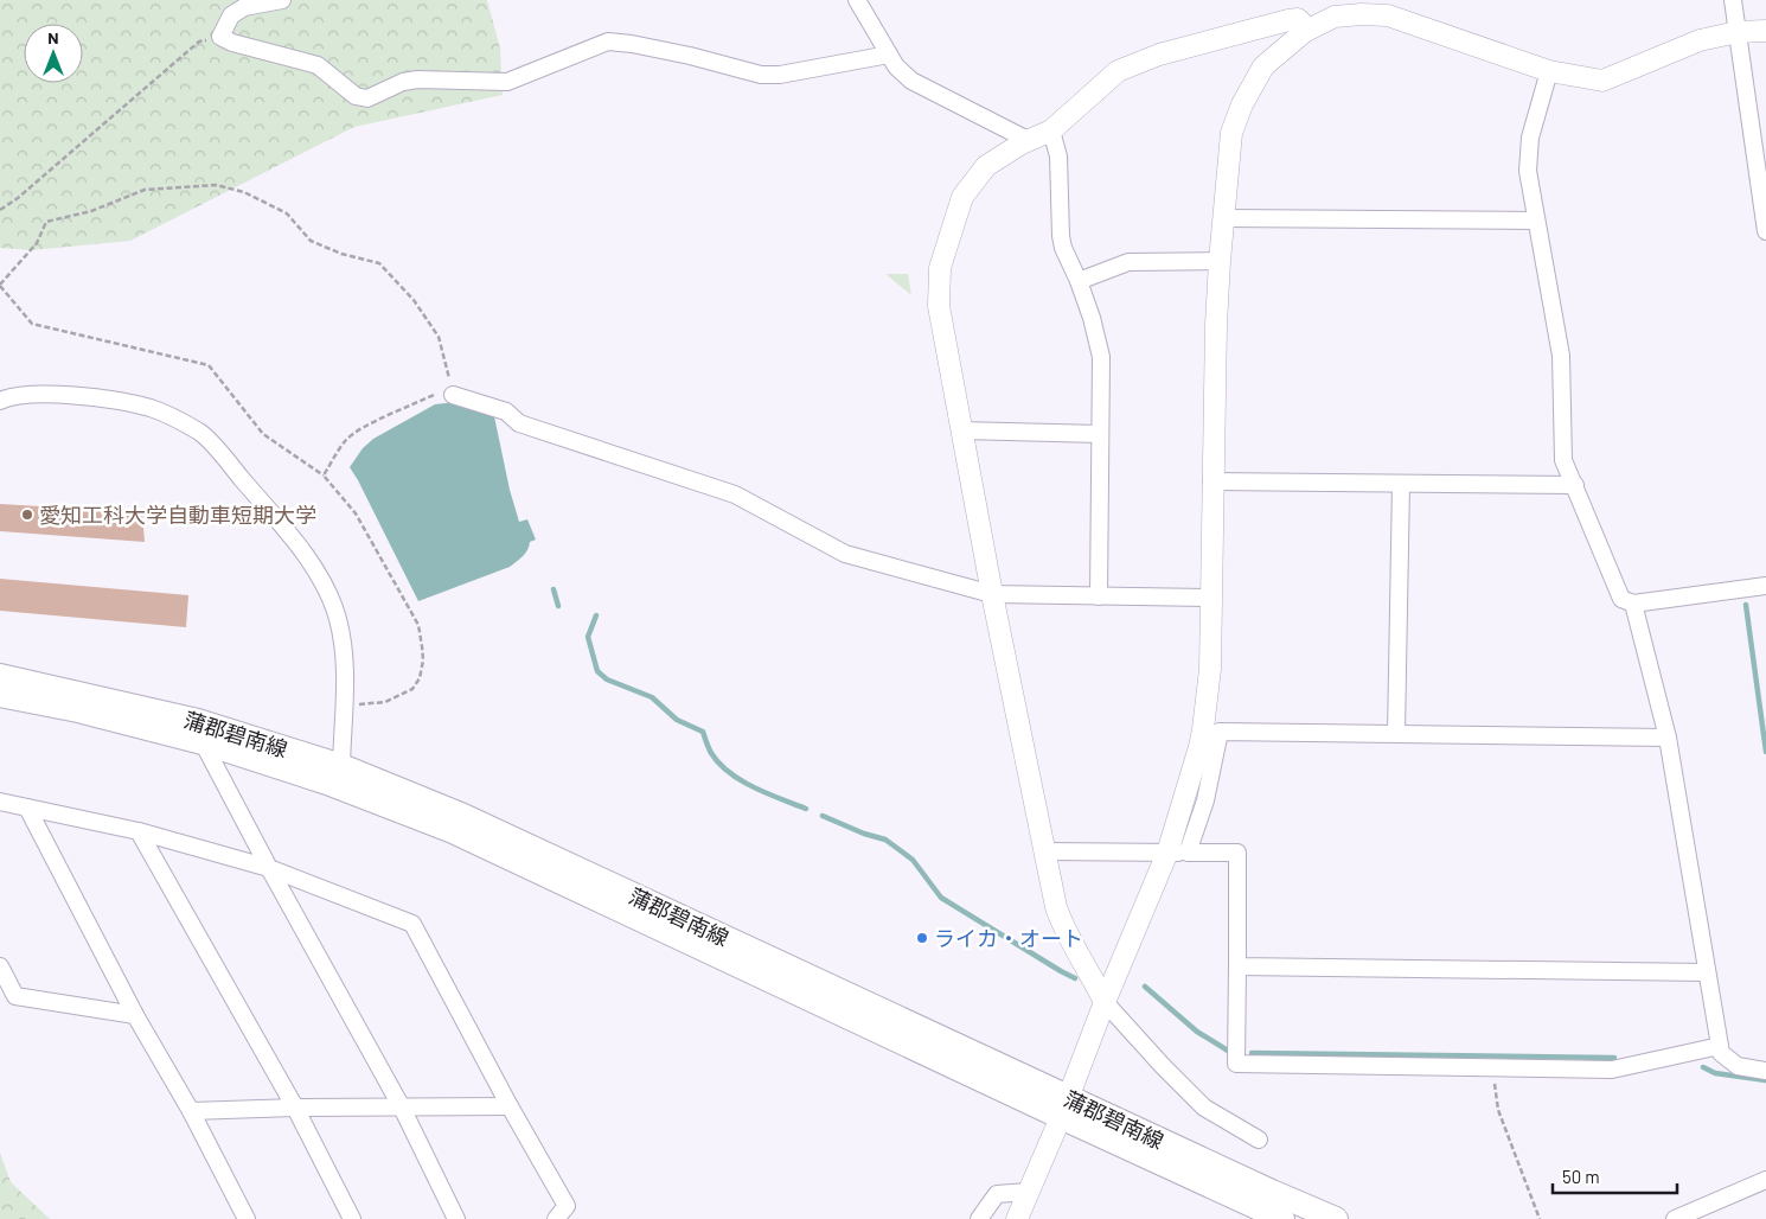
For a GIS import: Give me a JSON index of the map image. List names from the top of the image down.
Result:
{
  "streets": {
    "main road": ["蒲郡碧南線"]
  },
  "places": ["愛知工科大学自動車短期大学", "ライカ・オート"],
  "scale_bar": "50 m",
  "north": "top"
}
